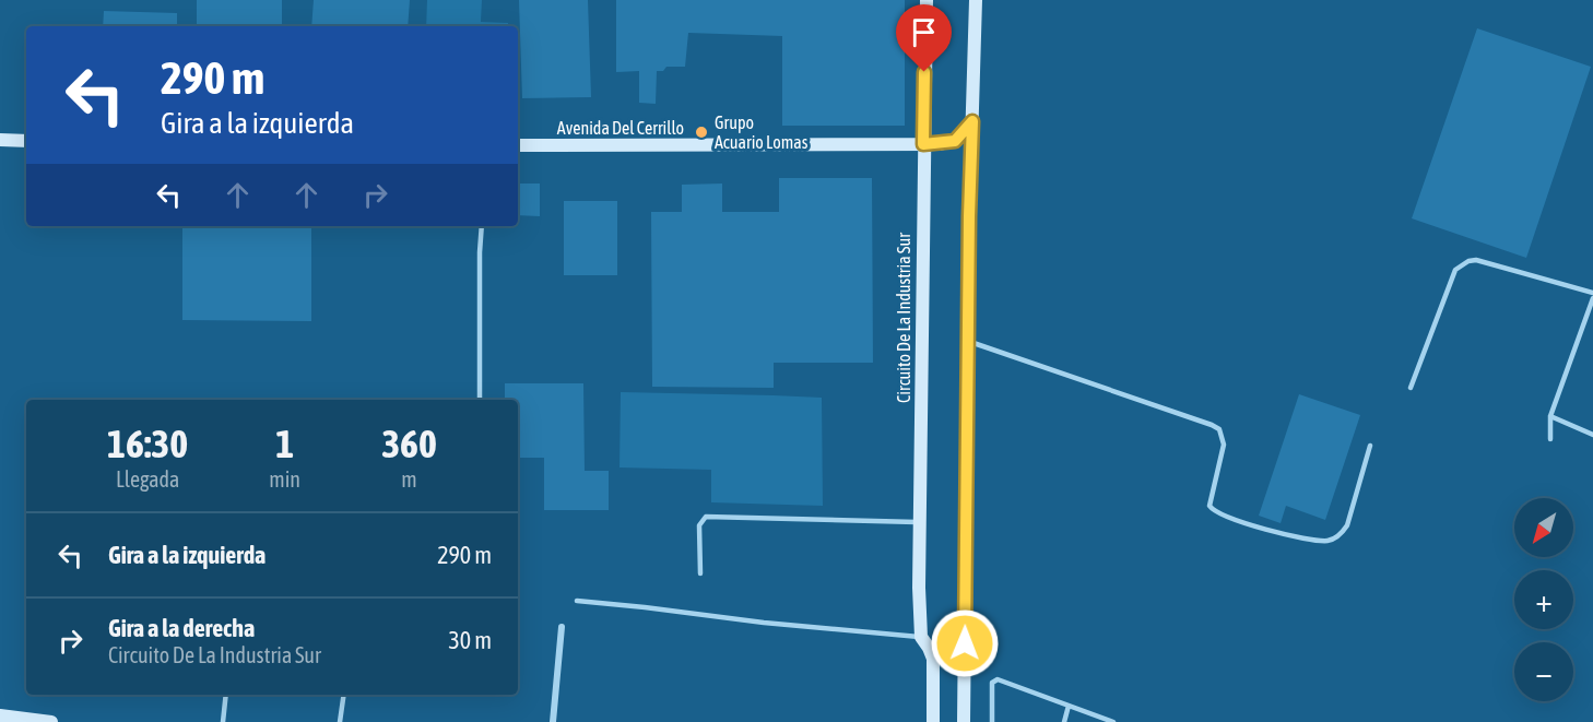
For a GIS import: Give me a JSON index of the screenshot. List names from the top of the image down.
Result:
{
  "streets": {
    "main road": ["Avenida Del Cerrillo", "Circuito De La Industria Sur"]
  },
  "crossings": [
    ["Avenida Del Cerrillo", "Circuito De La Industria Sur"]
  ],
  "places": ["Grupo Acuario Lomas"],
  "north": "bottom left",
  "page": {
    "turn": ["290 m", "Gira a la izquierda"],
    "eta": [
      "16:30",
      "Llegada",
      "1",
      "min",
      "360",
      "m"
    ],
    "map_buttons": ["+", "−"],
    "list": [
      {
        "name": "Gira a la izquierda",
        "value": "290 m"
      },
      {
        "name": "Gira a la derecha",
        "note": "Circuito De La Industria Sur",
        "value": "30 m"
      }
    ]
  }
}
